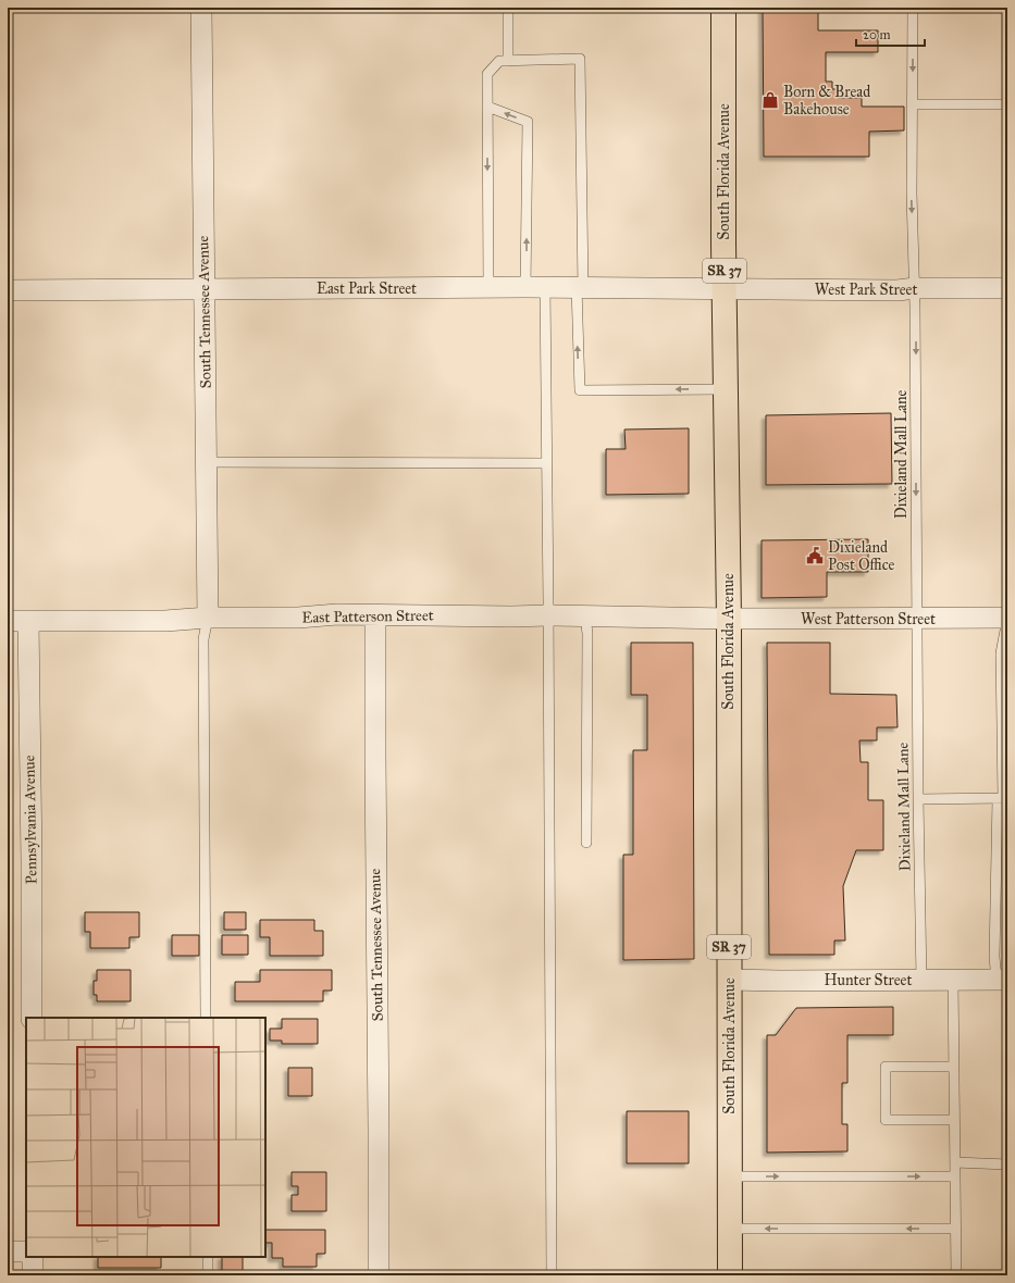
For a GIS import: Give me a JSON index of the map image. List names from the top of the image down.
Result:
{
  "streets": {
    "main road": ["South Florida Avenue", "SR 37"],
    "street": [
      "East Park Street",
      "West Park Street",
      "South Tennessee Avenue",
      "East Patterson Street",
      "West Patterson Street",
      "Pennsylvania Avenue",
      "Hunter Street"
    ],
    "lane": ["Dixieland Mall Lane"]
  },
  "crossings": [
    ["South Florida Avenue", "East Park Street"],
    ["South Florida Avenue", "West Park Street"],
    ["South Florida Avenue", "East Patterson Street"],
    ["South Florida Avenue", "West Patterson Street"],
    ["South Florida Avenue", "Hunter Street"],
    ["East Park Street", "West Park Street"],
    ["East Park Street", "South Tennessee Avenue"],
    ["West Park Street", "Dixieland Mall Lane"],
    ["South Tennessee Avenue", "East Patterson Street"],
    ["Dixieland Mall Lane", "West Patterson Street"],
    ["Dixieland Mall Lane", "Hunter Street"],
    ["East Patterson Street", "West Patterson Street"],
    ["East Patterson Street", "Pennsylvania Avenue"]
  ],
  "one_way": ["Dixieland Mall Lane"],
  "places": {
    "shop": ["Born & Bread Bakehouse"],
    "public building": ["Dixieland Post Office"]
  },
  "scale_bar": "20 m"
}
